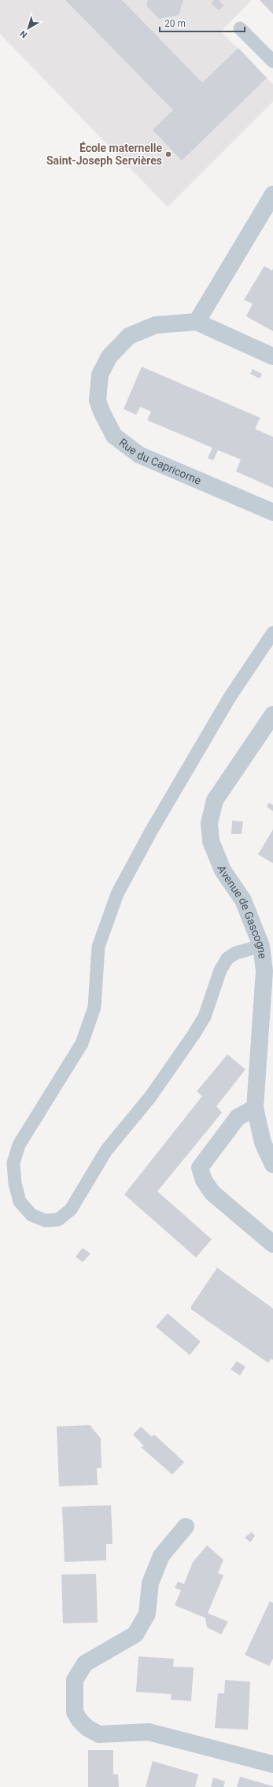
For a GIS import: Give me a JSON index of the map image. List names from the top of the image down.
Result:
{
  "streets": {
    "street": ["Rue du Capricorne", "Avenue de Gascogne"]
  },
  "places": ["École maternelle Saint-Joseph Servières"],
  "scale_bar": "20 m",
  "north": "bottom left"
}
